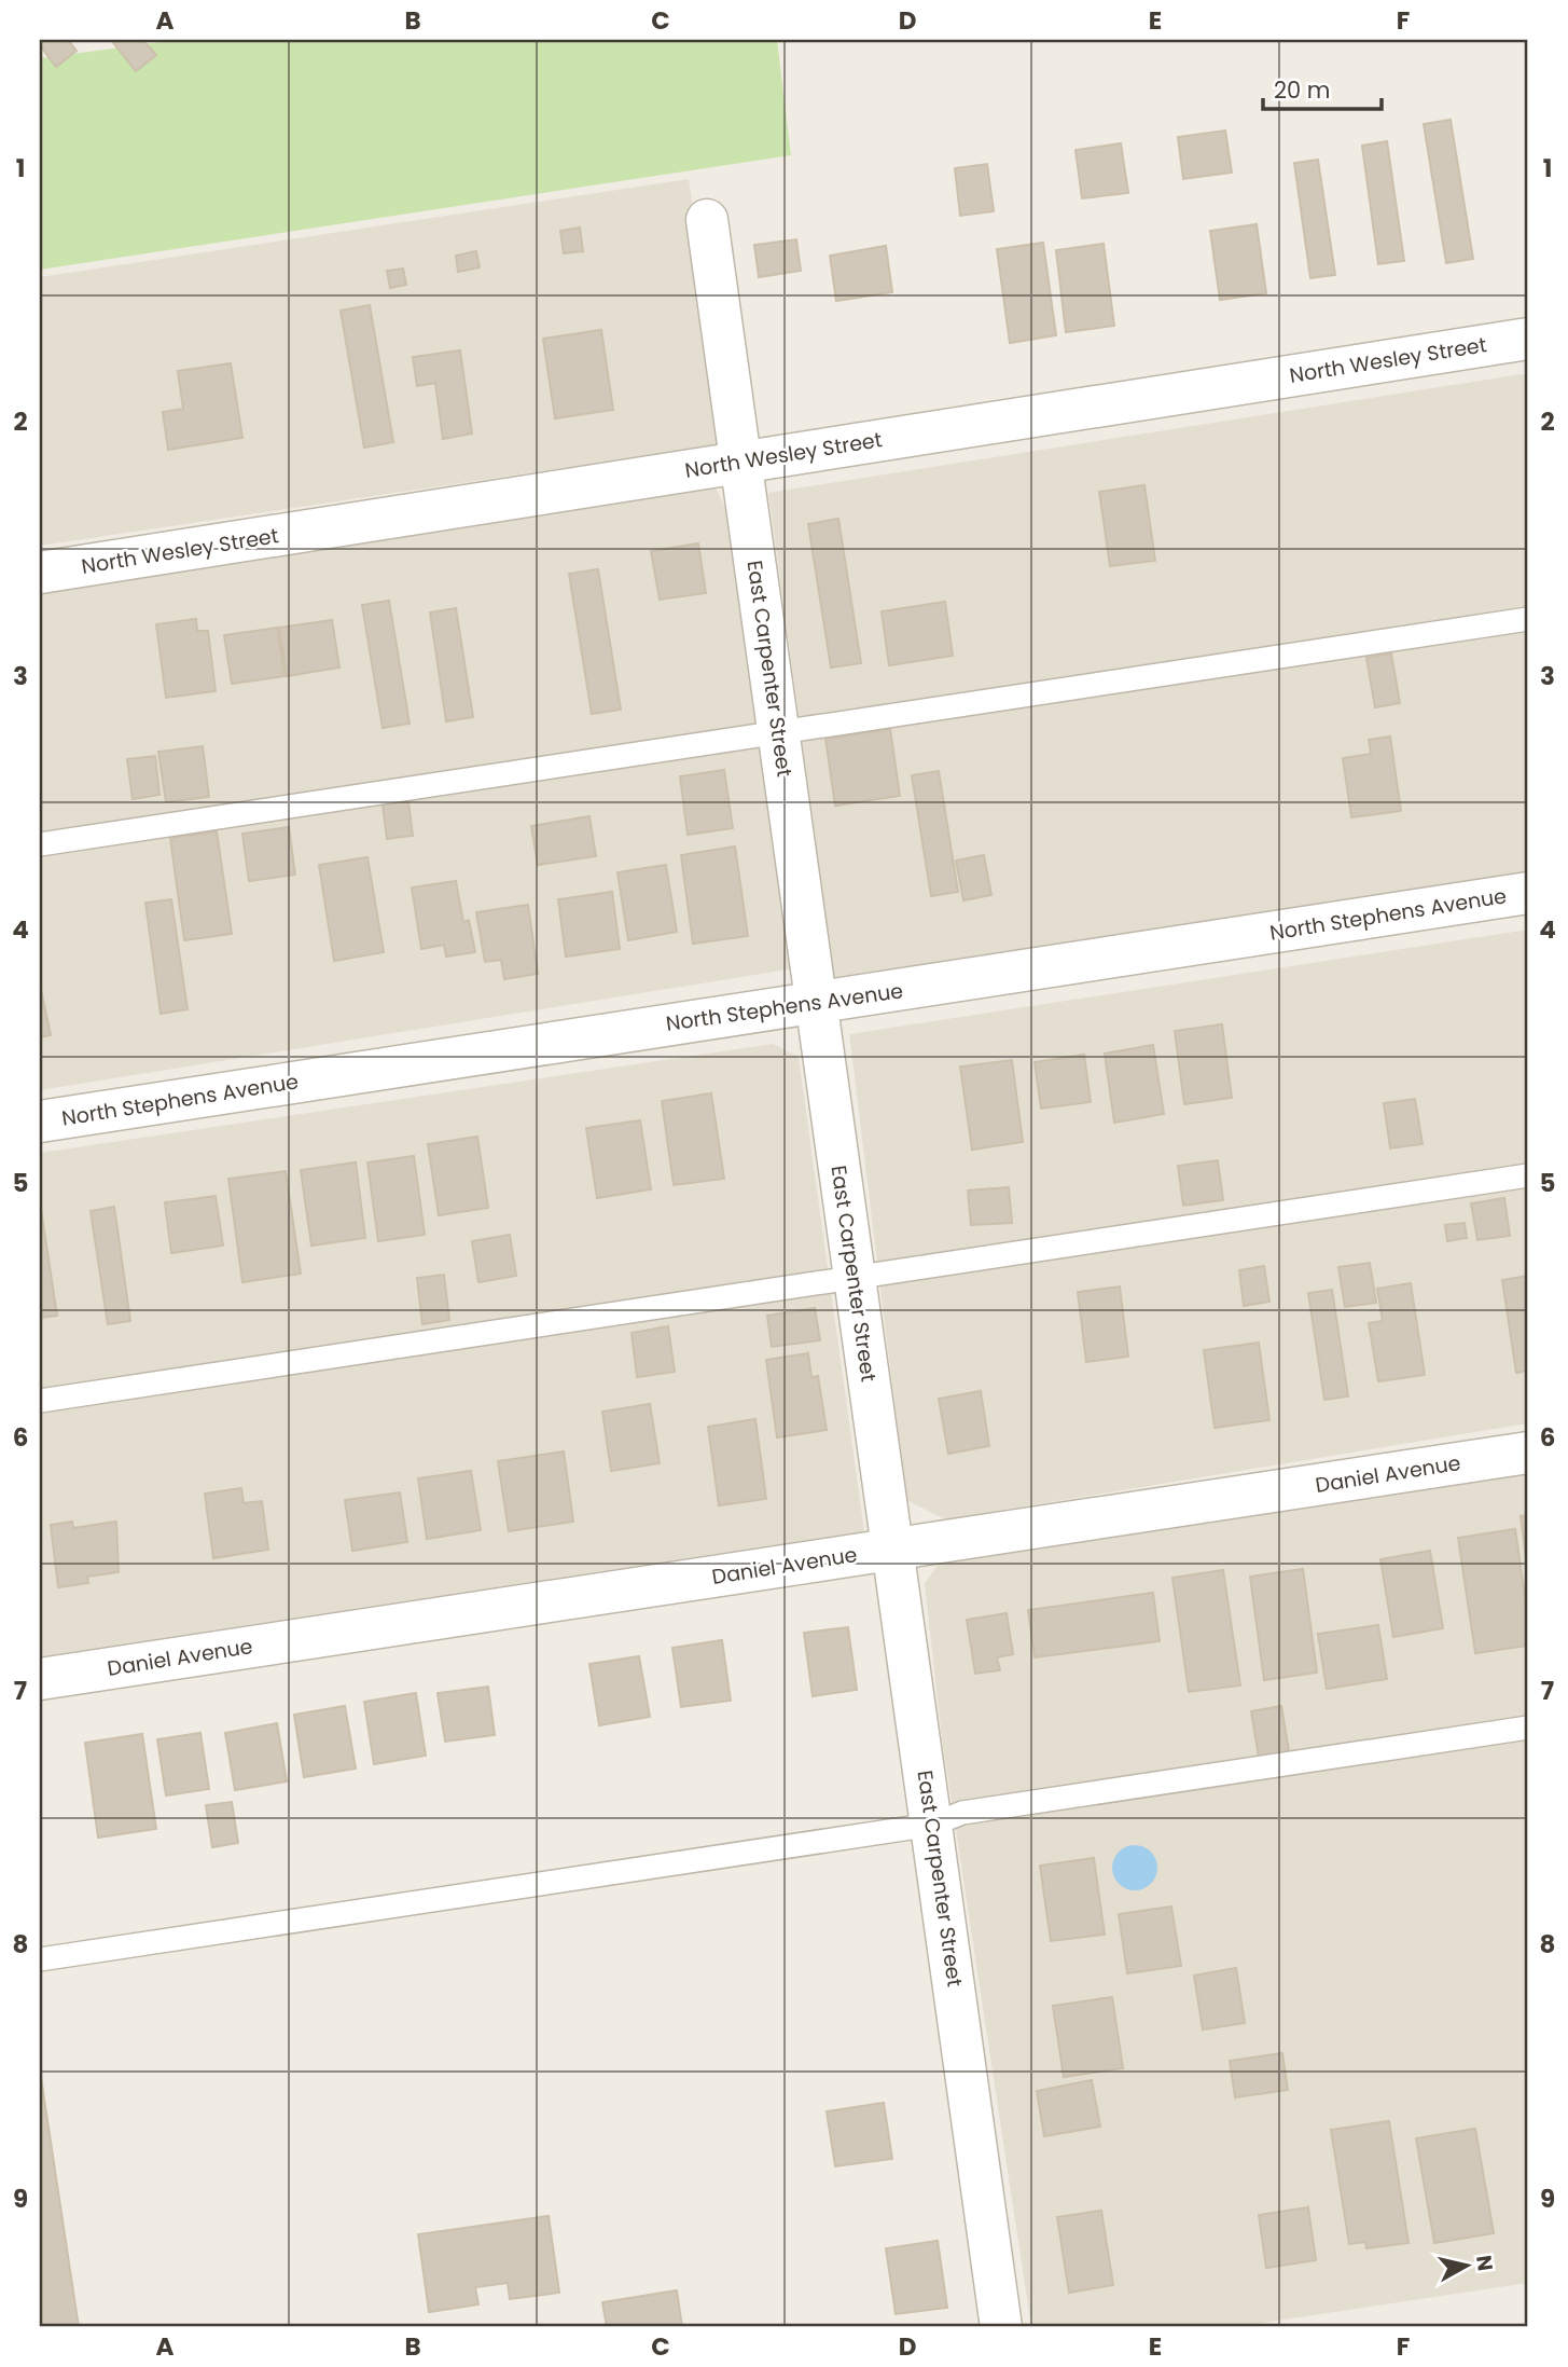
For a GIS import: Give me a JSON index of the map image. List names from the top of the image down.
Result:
{
  "streets": {
    "street": [
      "North Wesley Street",
      "East Carpenter Street",
      "North Stephens Avenue",
      "Daniel Avenue"
    ]
  },
  "crossings": [
    ["North Wesley Street", "East Carpenter Street"],
    ["East Carpenter Street", "North Stephens Avenue"],
    ["East Carpenter Street", "Daniel Avenue"]
  ],
  "scale_bar": "20 m",
  "north": "right",
  "grid": {
    "columns": [
      "A",
      "B",
      "C",
      "D",
      "E",
      "F"
    ],
    "rows": [
      "1",
      "2",
      "3",
      "4",
      "5",
      "6",
      "7",
      "8",
      "9"
    ]
  }
}
